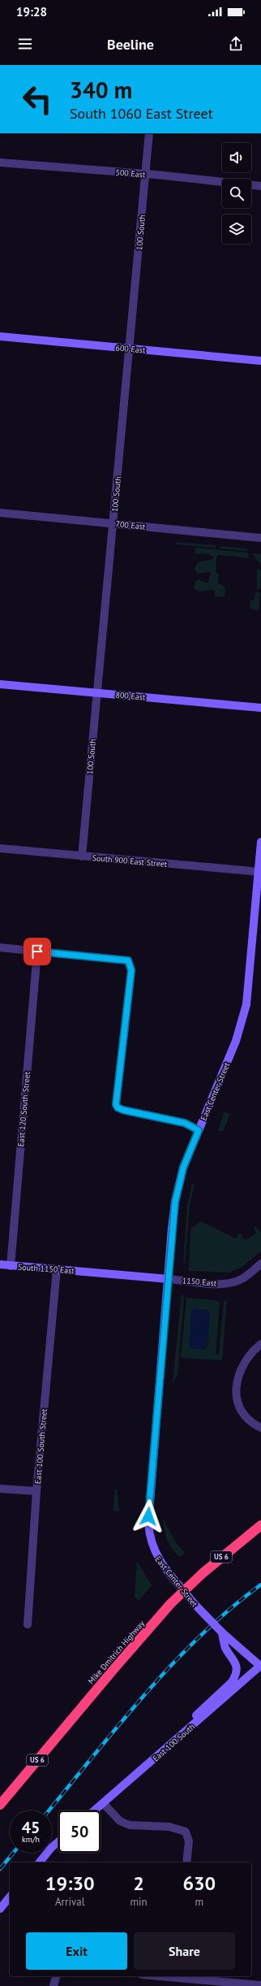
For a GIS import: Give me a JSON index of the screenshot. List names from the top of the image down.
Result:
{
  "streets": {
    "highway": ["US 6", "Mike Dmitrich Highway"],
    "street": [
      "500 East",
      "100 South",
      "600 East",
      "700 East",
      "800 East",
      "South 900 East Street",
      "East Center Street",
      "East 120 South Street",
      "South 1150 East",
      "1150 East",
      "East 100 South Street",
      "East 100 South"
    ]
  },
  "crossings": [
    ["500 East", "100 South"],
    ["100 South", "600 East"],
    ["100 South", "700 East"],
    ["100 South", "800 East"],
    ["100 South", "South 900 East Street"],
    ["South 900 East Street", "East Center Street"],
    ["East Center Street", "1150 East"],
    ["East Center Street", "Mike Dmitrich Highway"],
    ["East Center Street", "East 100 South"],
    ["East 120 South Street", "South 1150 East"],
    ["South 1150 East", "1150 East"],
    ["South 1150 East", "East 100 South Street"]
  ],
  "page": {
    "status": "19:28",
    "header": "Beeline",
    "turn": ["340 m", "South 1060 East Street"],
    "speed": "45 km/h",
    "limit": "50",
    "eta": [
      "19:30",
      "Arrival",
      "2",
      "min",
      "630",
      "m"
    ],
    "buttons": ["Exit", "Share"]
  }
}
